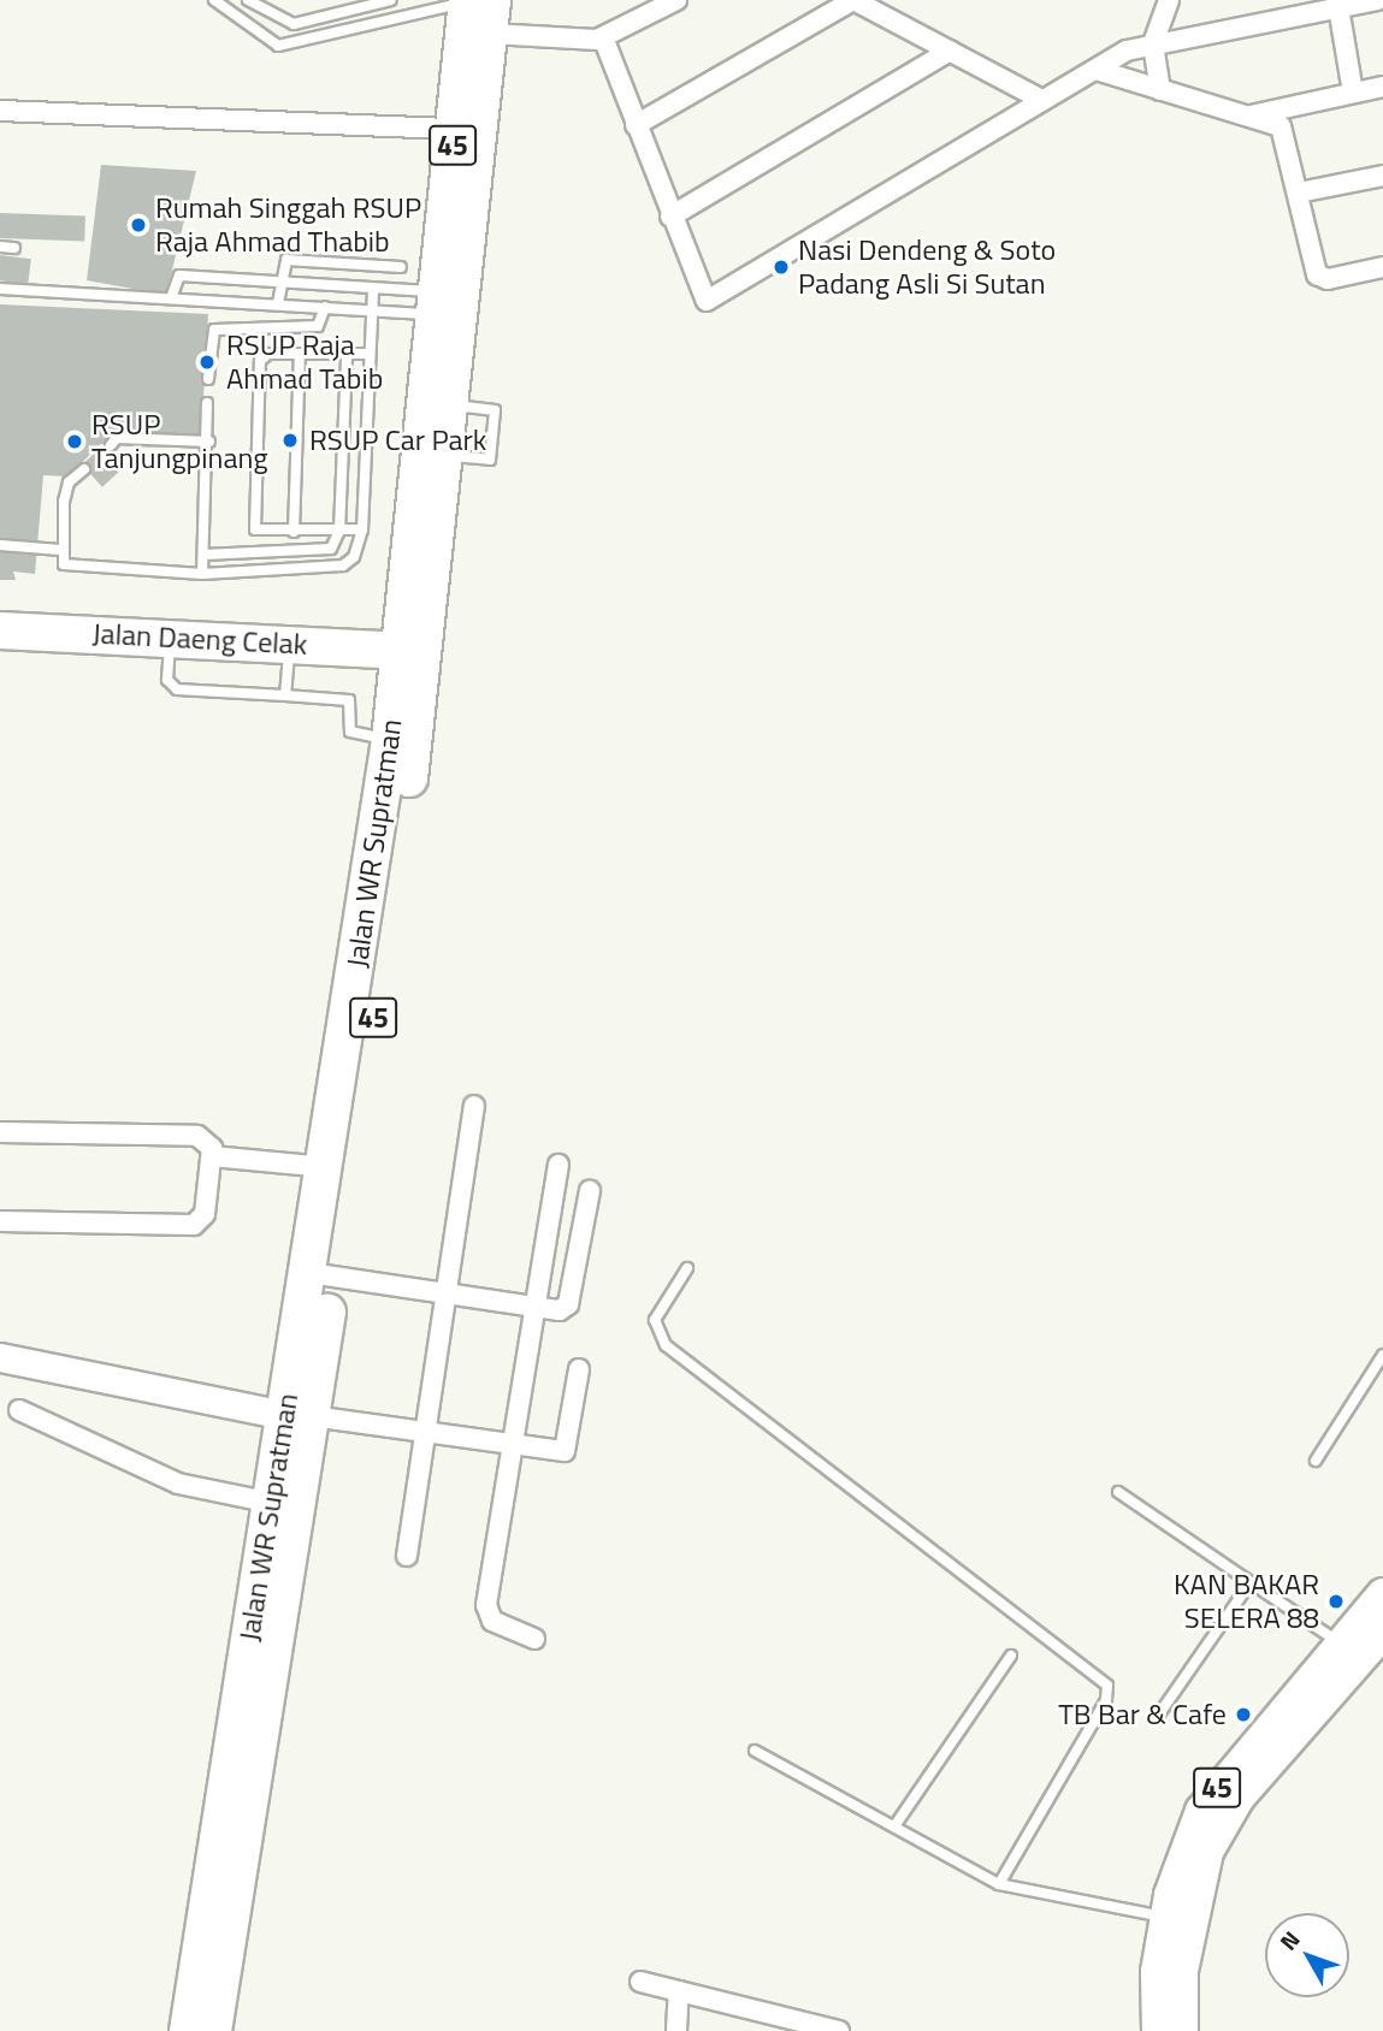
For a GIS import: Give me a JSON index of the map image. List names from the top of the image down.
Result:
{
  "streets": {
    "highway": ["45", "Jalan Daeng Celak", "Jalan WR Supratman"]
  },
  "crossings": [
    ["Jalan Daeng Celak", "Jalan WR Supratman"]
  ],
  "places": [
    "Rumah Singgah RSUP Raja Ahmad Thabib",
    "Nasi Dendeng & Soto Padang Asli Si Sutan",
    "RSUP Raja Ahmad Tabib",
    "RSUP Car Park",
    "RSUP Tanjungpinang",
    "KAN BAKAR SELERA 88",
    "TB Bar & Cafe"
  ],
  "north": "top left"
}
